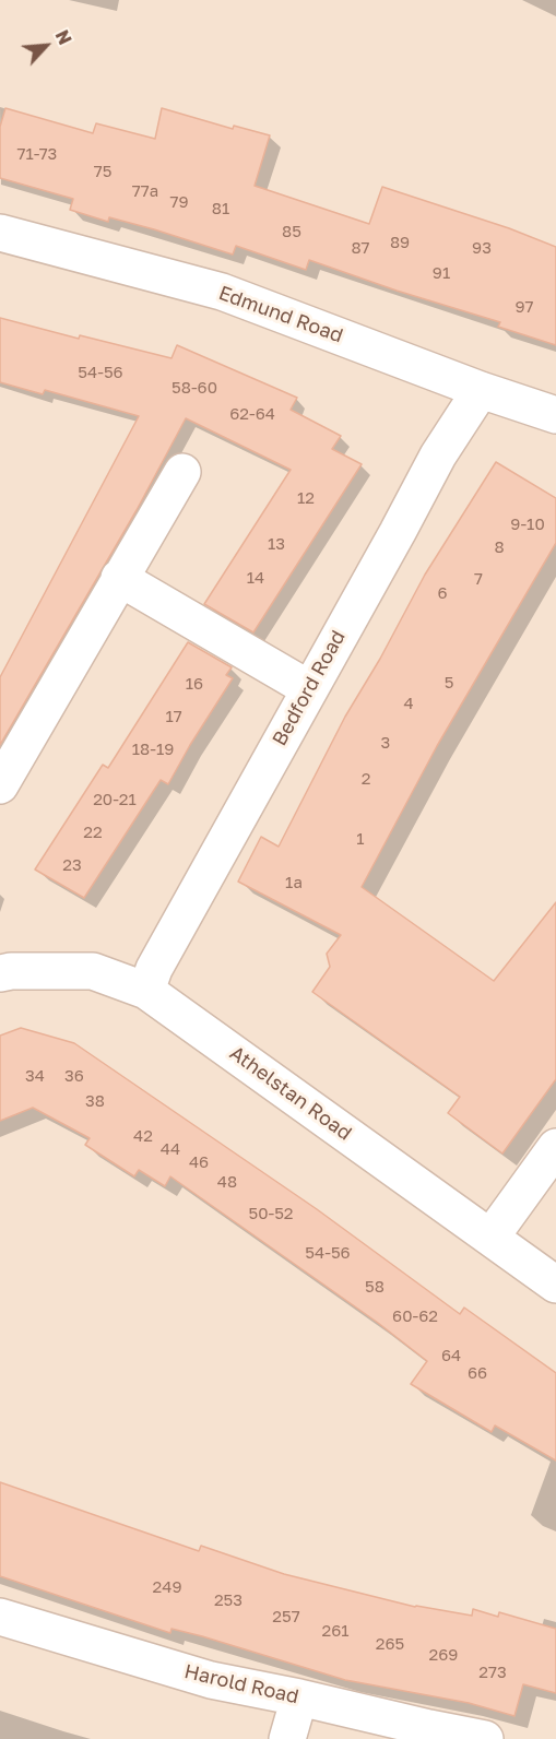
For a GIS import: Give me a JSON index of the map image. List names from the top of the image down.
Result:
{
  "streets": {
    "street": [
      "Edmund Road",
      "Bedford Road",
      "Athelstan Road",
      "Harold Road"
    ]
  },
  "crossings": [
    ["Edmund Road", "Bedford Road"],
    ["Bedford Road", "Athelstan Road"]
  ],
  "house_numbers": [
    "71-73",
    "75",
    "77a",
    "79",
    "81",
    "85",
    "89",
    "87",
    "93",
    "91",
    "97",
    "54-56",
    "58-60",
    "62-64",
    "12",
    "9-10",
    "13",
    "8",
    "14",
    "7",
    "6",
    "5",
    "16",
    "4",
    "17",
    "3",
    "18-19",
    "2",
    "20-21",
    "22",
    "1",
    "23",
    "1a",
    "34",
    "36",
    "38",
    "42",
    "44",
    "46",
    "48",
    "50-52",
    "54-56",
    "58",
    "60-62",
    "64",
    "66",
    "249",
    "253",
    "257",
    "261",
    "265",
    "269",
    "273"
  ],
  "north": "top right"
}
